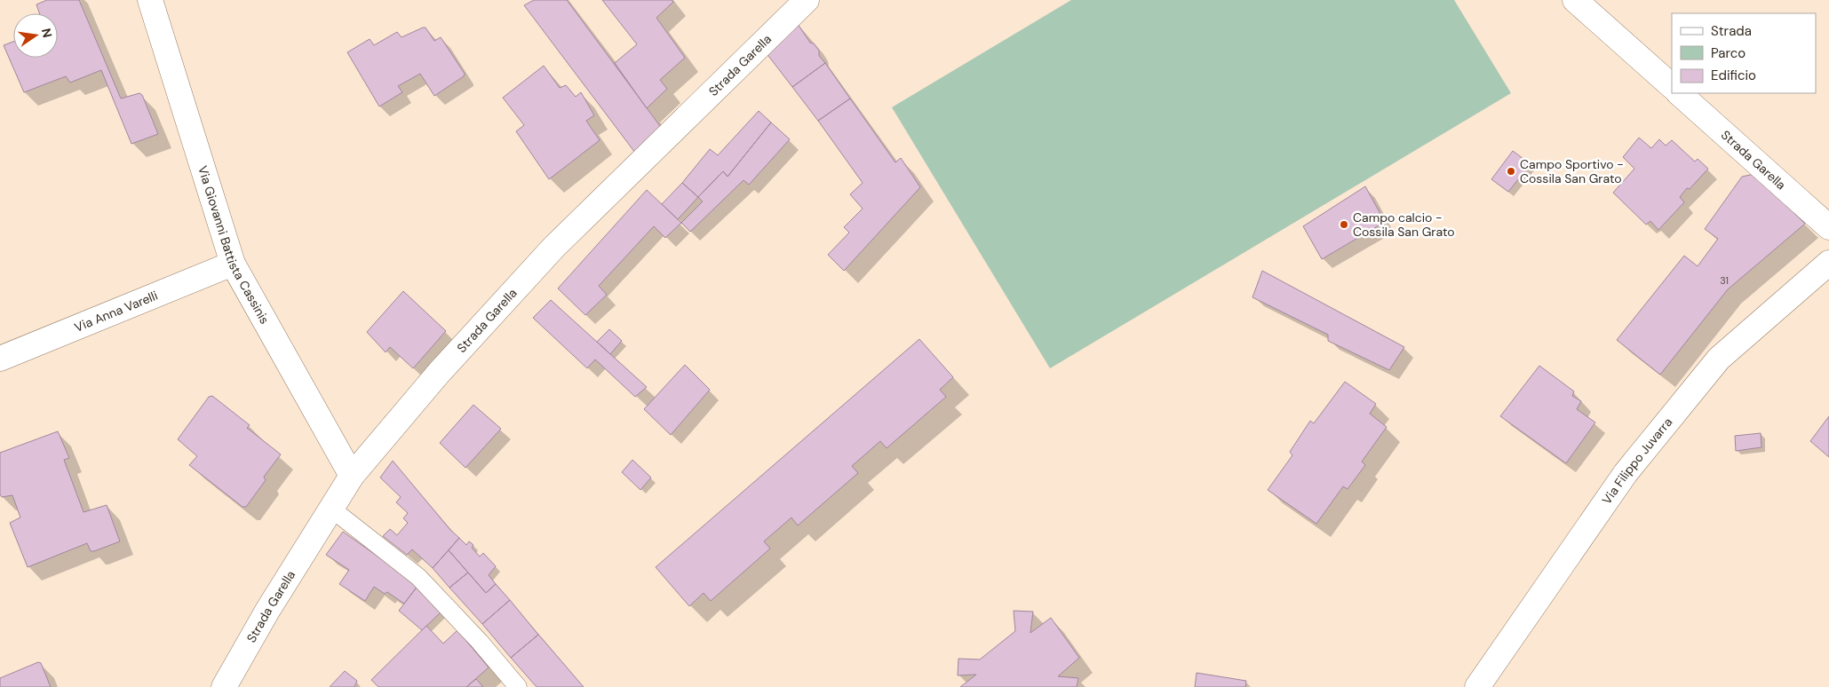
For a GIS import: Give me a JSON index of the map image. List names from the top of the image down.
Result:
{
  "streets": {
    "street": [
      "Strada Garella",
      "Via Giovanni Battista Cassinis",
      "Via Anna Varelli",
      "Via Filippo Juvarra"
    ]
  },
  "crossings": [
    ["Strada Garella", "Via Giovanni Battista Cassinis"],
    ["Via Giovanni Battista Cassinis", "Via Anna Varelli"]
  ],
  "places": ["Campo Sportivo - Cossila San Grato", "Campo calcio - Cossila San Grato"],
  "house_numbers": ["31"],
  "legend": ["Strada", "Parco", "Edificio"],
  "north": "right"
}
